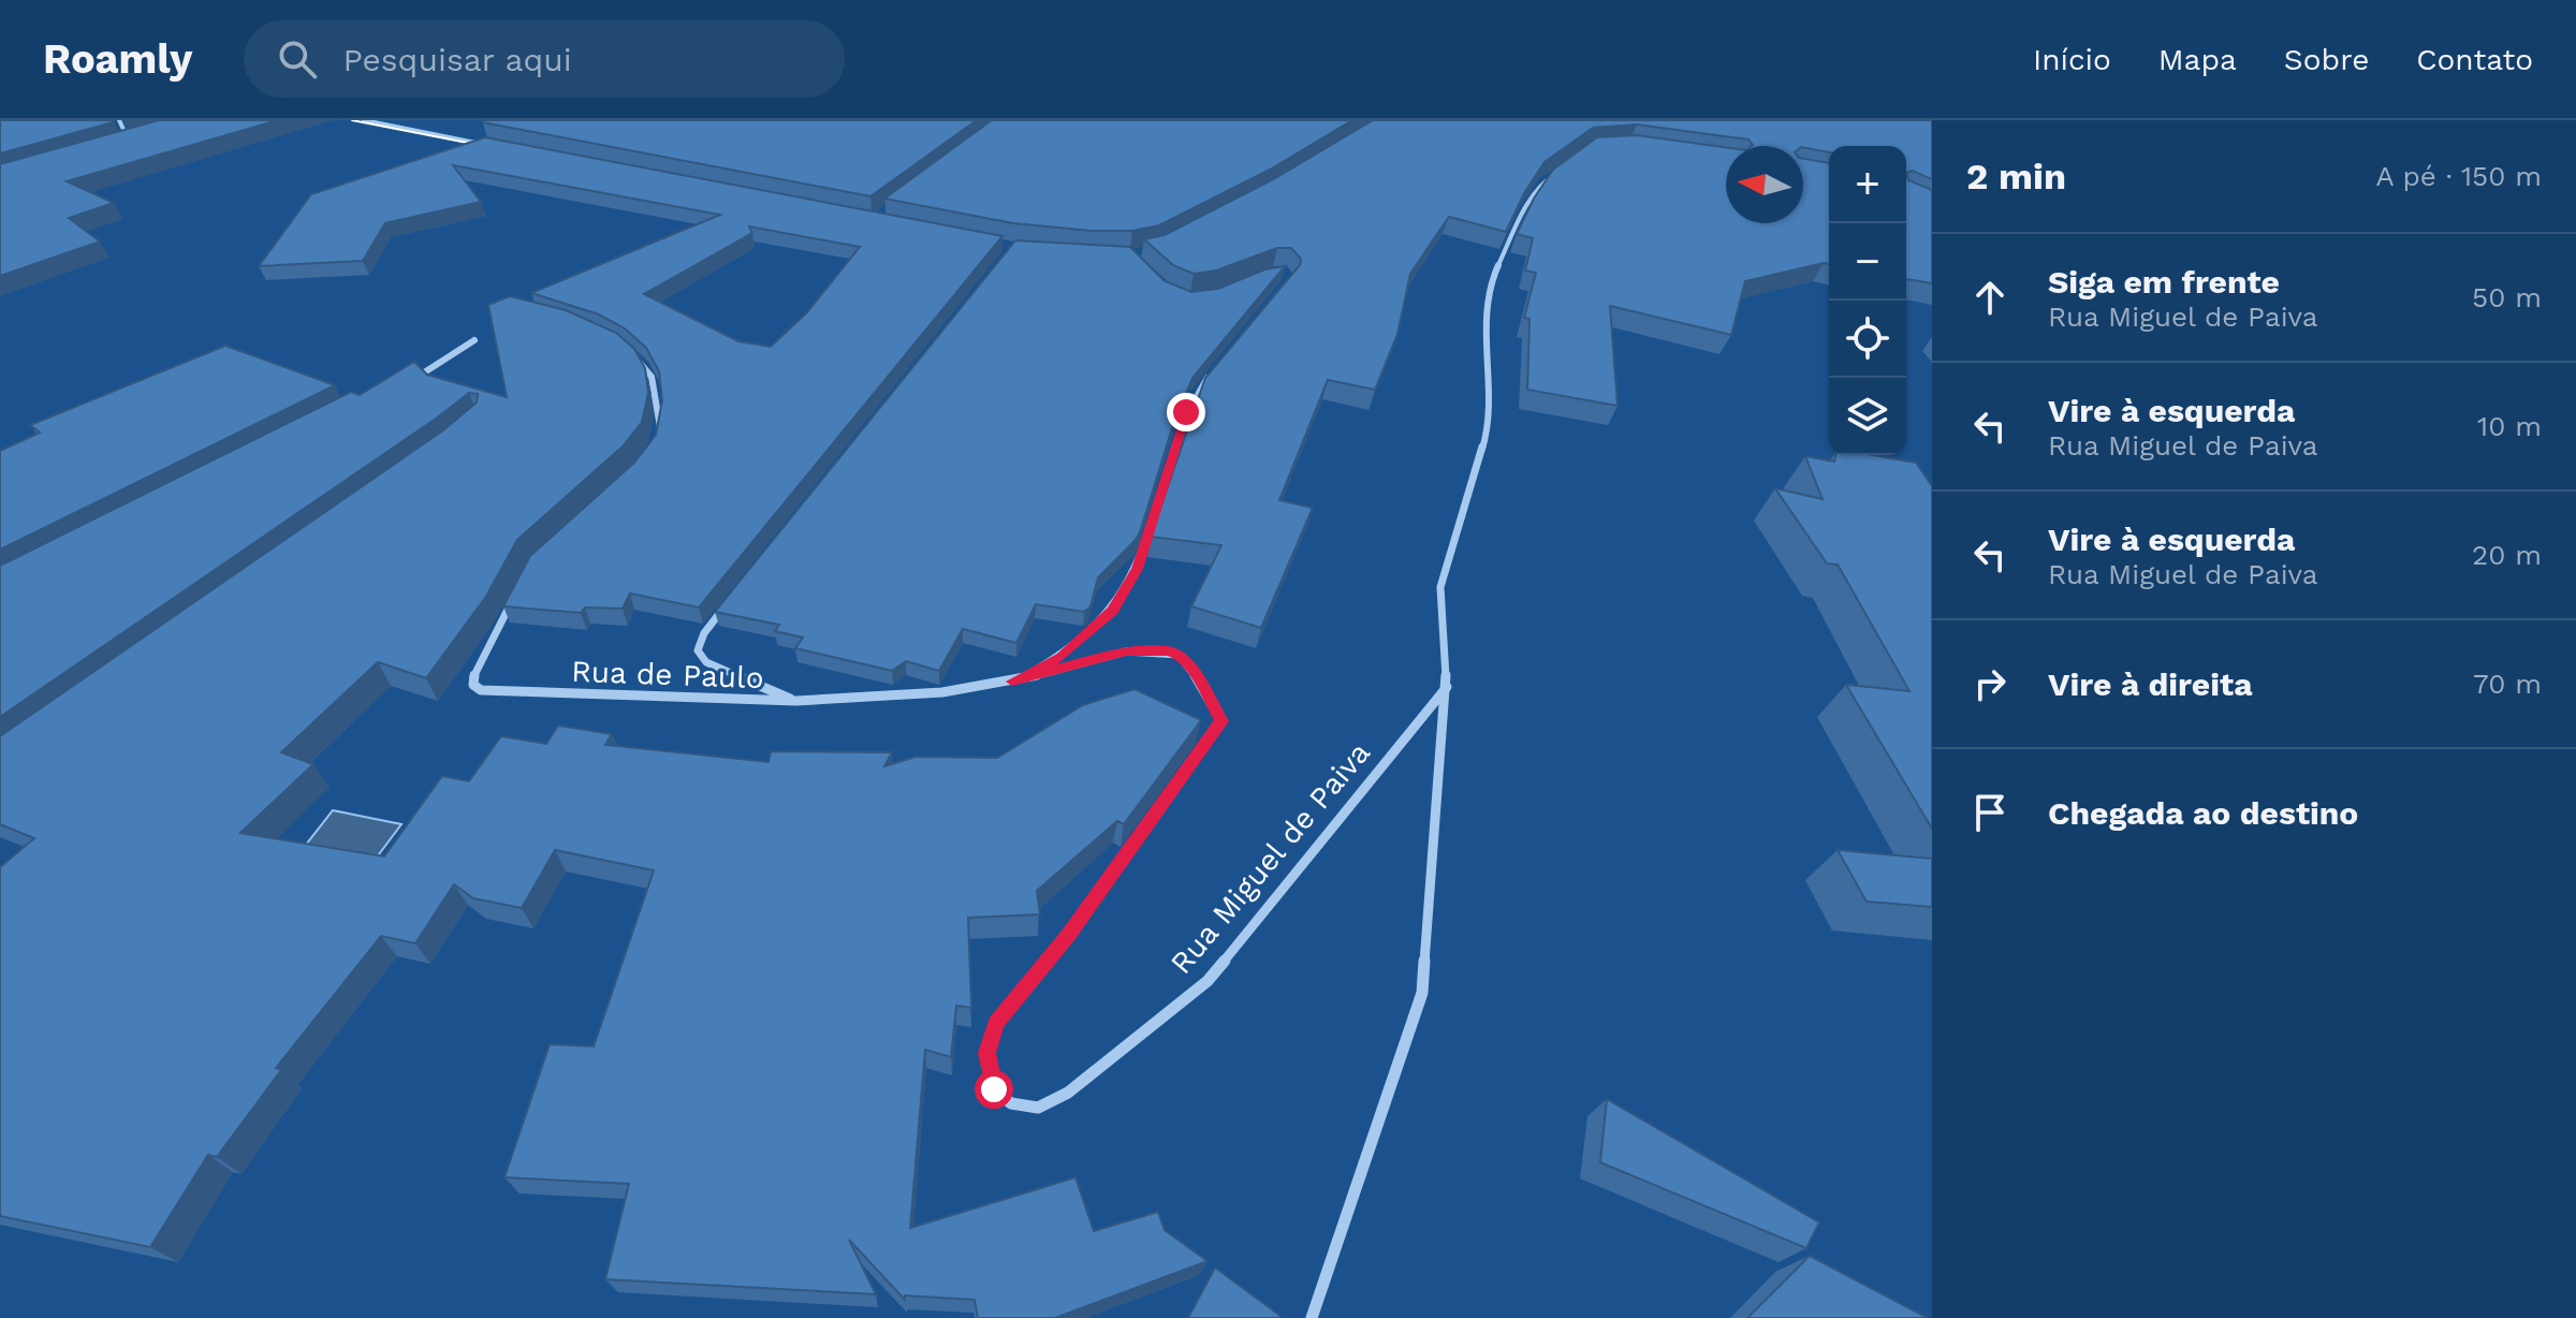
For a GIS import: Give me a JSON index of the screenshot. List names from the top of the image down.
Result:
{
  "streets": {
    "street": ["Rua de Paulo", "Rua Miguel de Paiva"]
  },
  "crossings": [
    ["Rua de Paulo", "Rua Miguel de Paiva"]
  ],
  "north": "left",
  "page": {
    "header": "Roamly",
    "search": "Pesquisar aqui",
    "nav": [
      "Início",
      "Mapa",
      "Sobre",
      "Contato"
    ],
    "heading": ["2 min", "A pé · 150 m"],
    "map_buttons": ["+", "−"],
    "list": [
      ["Siga em frente", "Rua Miguel de Paiva", "50 m"],
      ["Vire à esquerda", "Rua Miguel de Paiva", "10 m"],
      ["Vire à esquerda", "Rua Miguel de Paiva", "20 m"],
      ["Vire à direita", "70 m"],
      "Chegada ao destino"
    ]
  }
}
